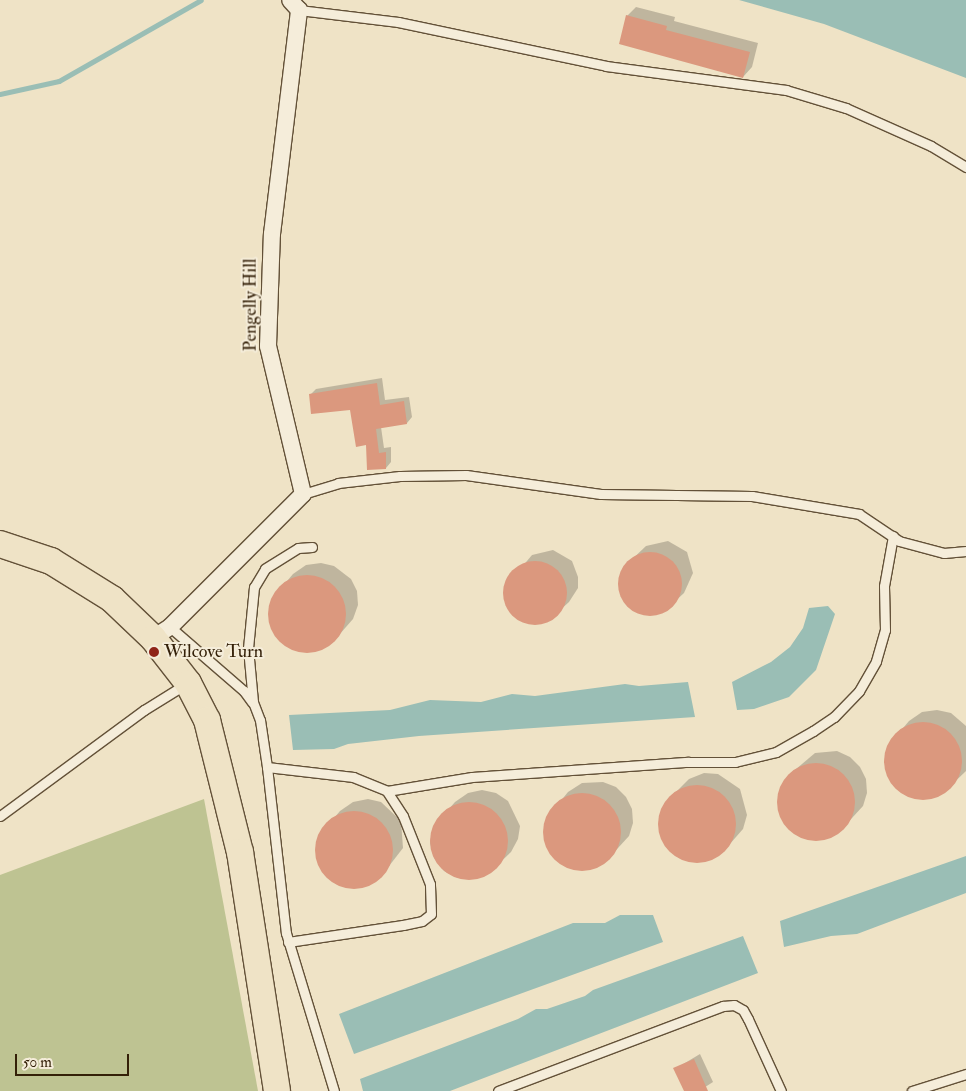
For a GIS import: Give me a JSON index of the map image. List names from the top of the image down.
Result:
{
  "streets": {
    "street": ["Pengelly Hill"]
  },
  "places": ["Wilcove Turn"],
  "scale_bar": "50 m"
}
